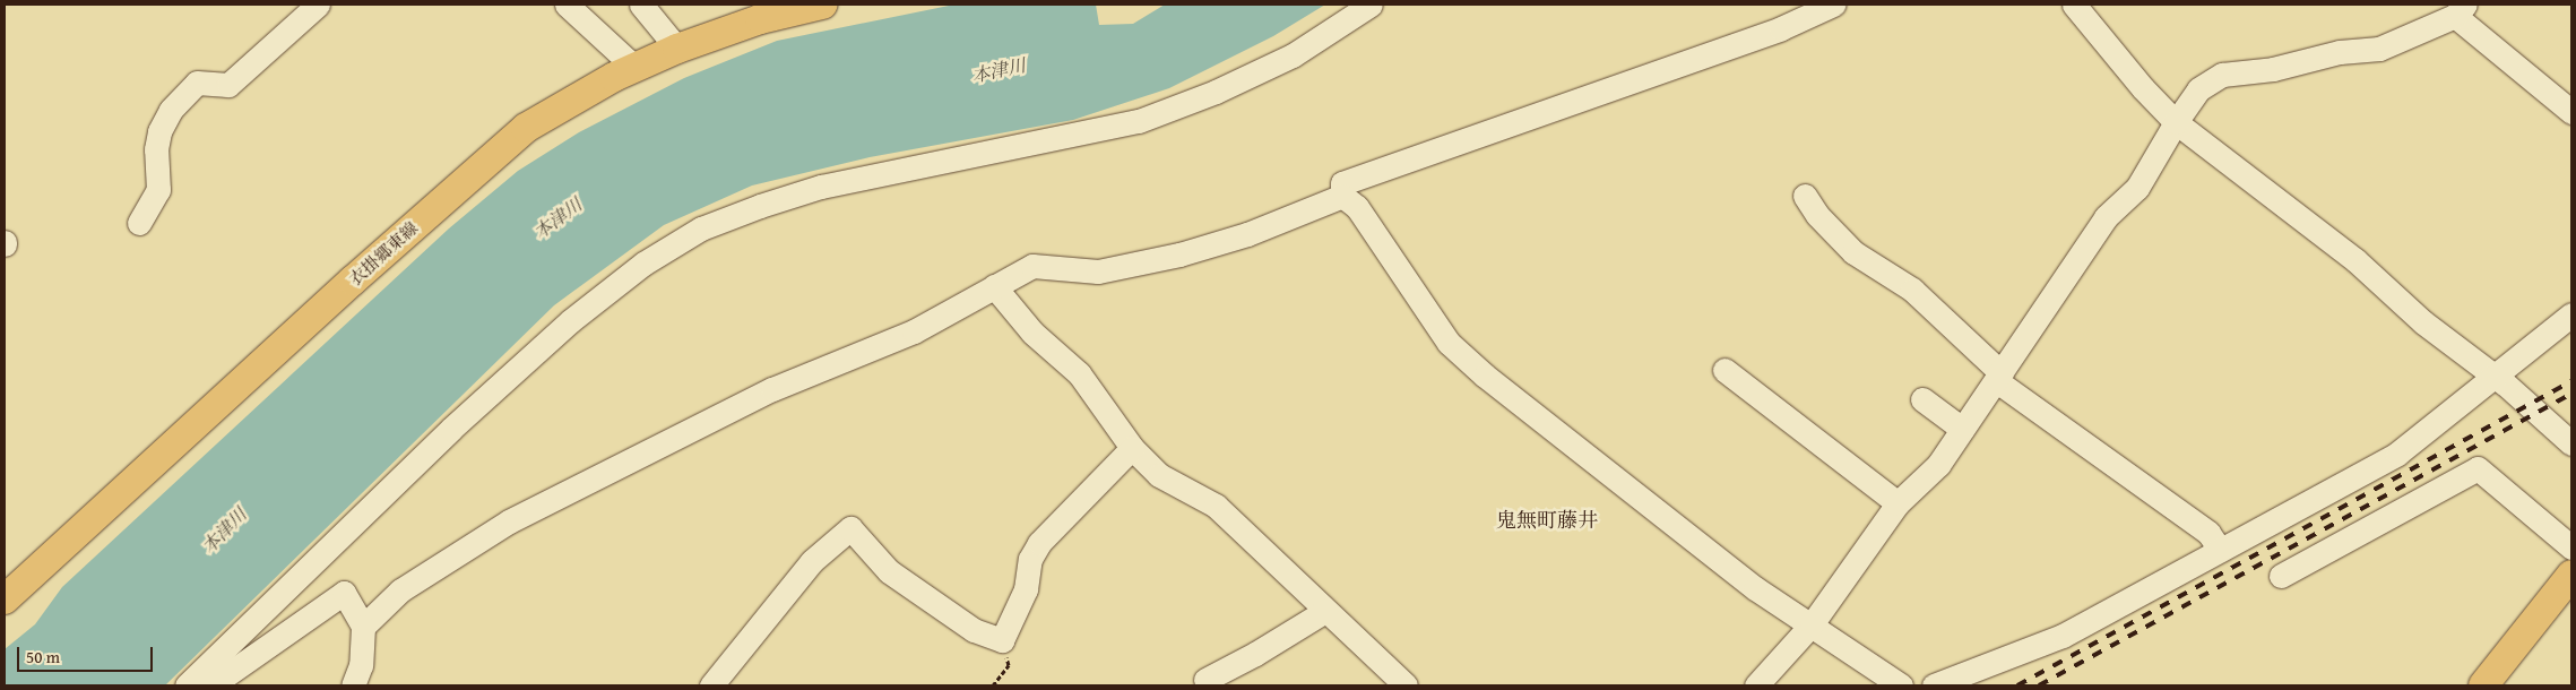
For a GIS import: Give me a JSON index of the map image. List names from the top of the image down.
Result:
{
  "streets": {
    "main road": ["衣掛郷東線"]
  },
  "districts": ["鬼無町藤井"],
  "water": ["本津川"],
  "scale_bar": "50 m"
}
